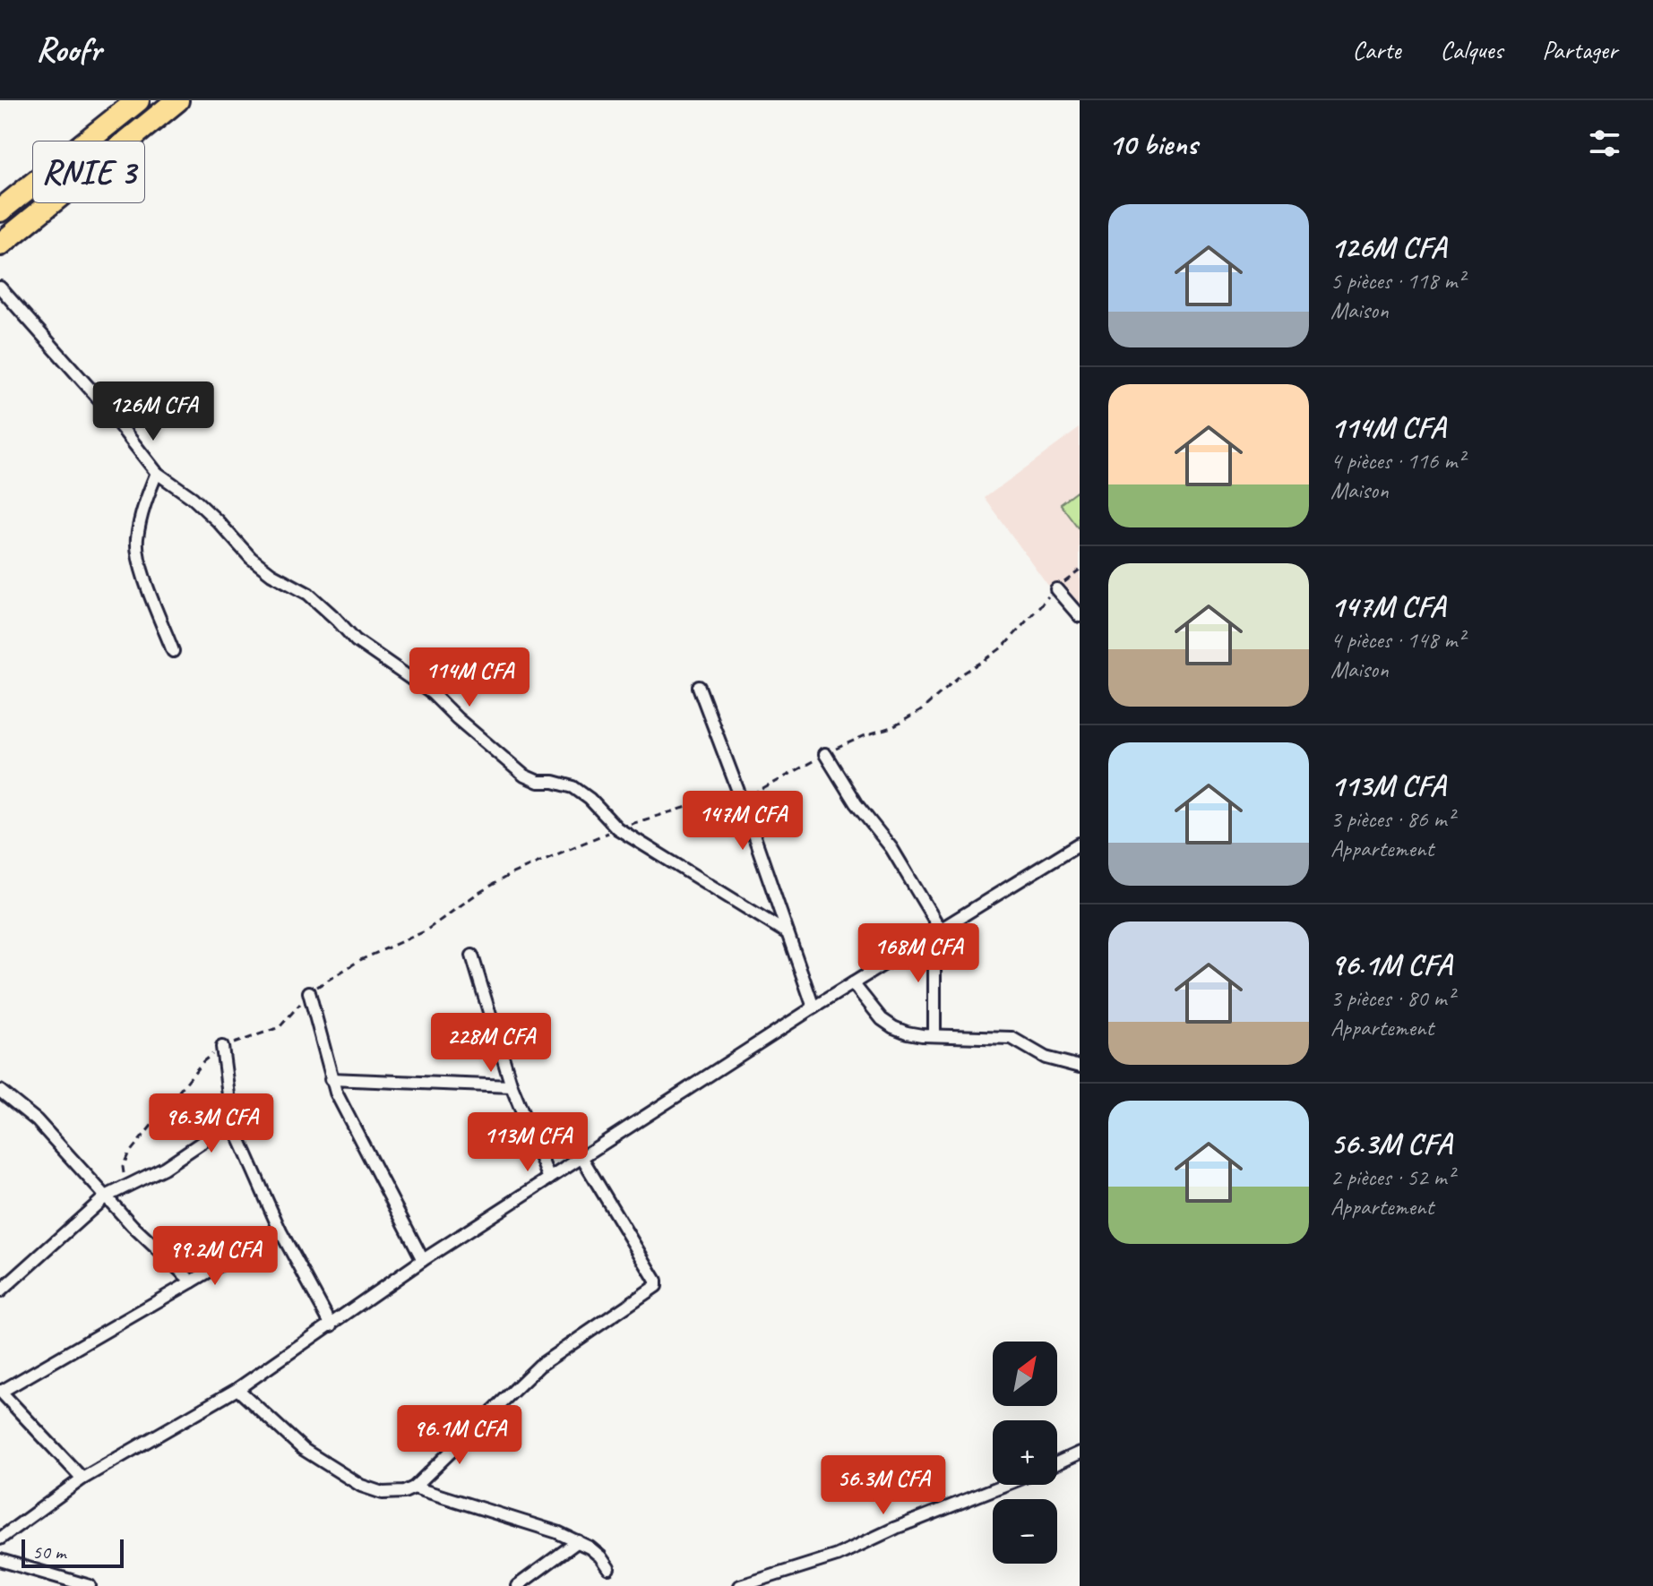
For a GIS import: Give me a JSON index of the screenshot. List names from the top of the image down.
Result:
{
  "streets": {
    "highway": ["RNIE 3"]
  },
  "scale_bar": "50 m",
  "north": "top right",
  "page": {
    "header": "Roofr",
    "nav": ["Carte", "Calques", "Partager"],
    "heading": "10 biens",
    "list": [
      {
        "name": "126M CFA",
        "note": "5 pièces · 118 m² · Maison"
      },
      {
        "name": "114M CFA",
        "note": "4 pièces · 116 m² · Maison"
      },
      {
        "name": "147M CFA",
        "note": "4 pièces · 148 m² · Maison"
      },
      {
        "name": "113M CFA",
        "note": "3 pièces · 86 m² · Appartement"
      },
      {
        "name": "96.1M CFA",
        "note": "3 pièces · 80 m² · Appartement"
      },
      {
        "name": "56.3M CFA",
        "note": "2 pièces · 52 m² · Appartement"
      }
    ],
    "price": [
      "126M CFA",
      "114M CFA",
      "147M CFA",
      "168M CFA",
      "228M CFA",
      "96.3M CFA",
      "113M CFA",
      "99.2M CFA",
      "96.1M CFA",
      "56.3M CFA"
    ],
    "map_buttons": ["+", "−"],
    "scale": "50 m"
  }
}
